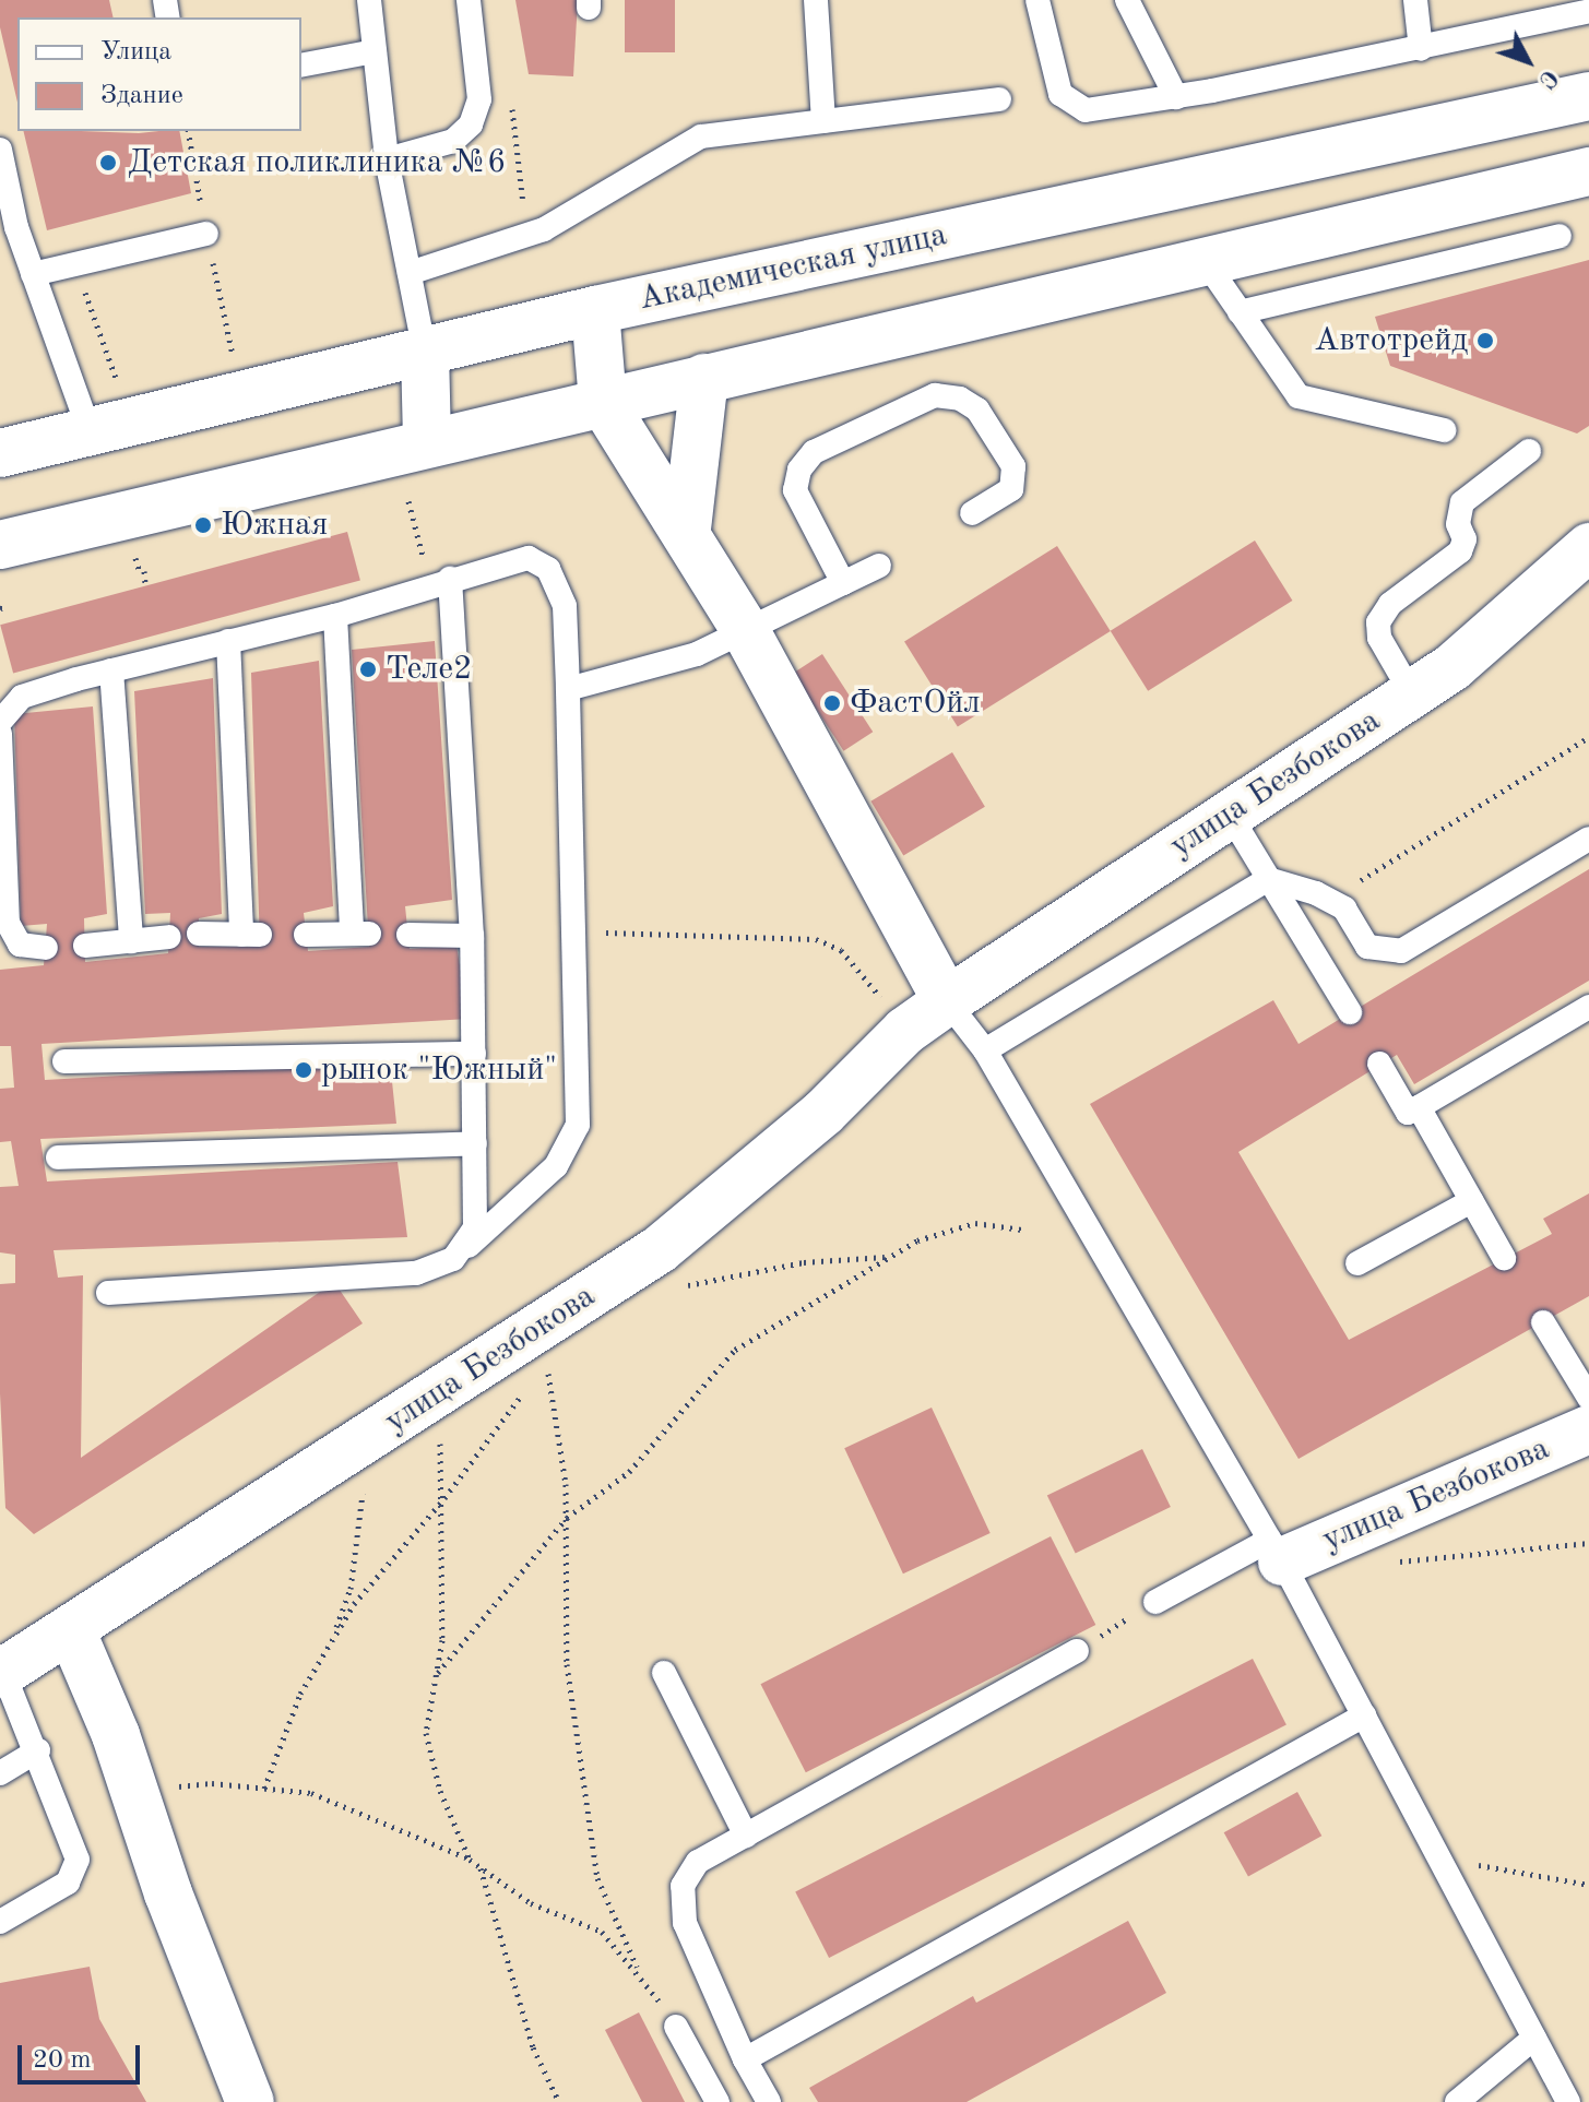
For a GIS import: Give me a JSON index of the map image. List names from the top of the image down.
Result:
{
  "streets": {
    "street": ["Академическая улица", "улица Безбокова"]
  },
  "places": [
    "Детская поликлиника №6",
    "Автотрейд",
    "Южная",
    "Теле2",
    "ФастОйл",
    "рынок \"Южный\""
  ],
  "legend": ["Улица", "Здание"],
  "scale_bar": "20 m",
  "north": "bottom right"
}
